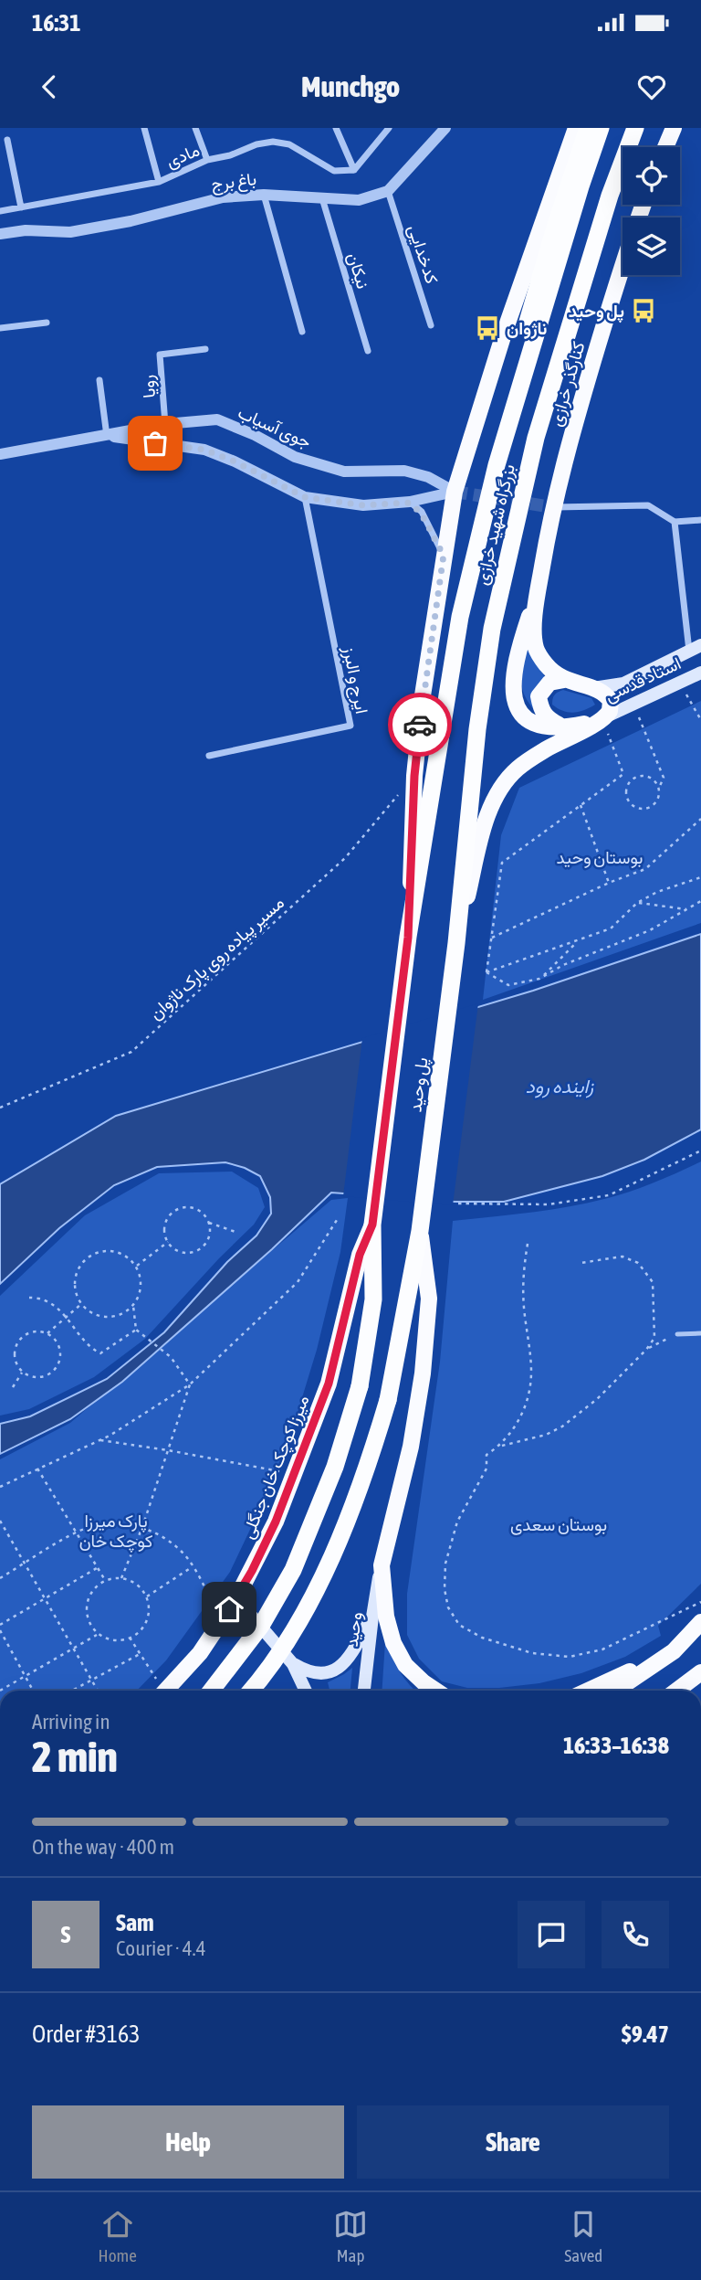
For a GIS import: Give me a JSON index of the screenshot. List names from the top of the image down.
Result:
{
  "streets": {
    "highway": ["بزرگراه شهید خرازی", "پل وحید"],
    "main road": [
      "کنارگذر خرازی",
      "استاد قدسی",
      "میرزا کوچک خان جنگلی",
      "وحید"
    ],
    "street": [
      "مادی",
      "باغ برج",
      "کدخدایی",
      "نیکان",
      "رویا",
      "جوی آسیاب",
      "ایرج و البرز"
    ],
    "path": ["مسیر پیاده روی پارک ناژوان"]
  },
  "crossings": [
    ["باغ برج", "کدخدایی"],
    ["باغ برج", "نیکان"],
    ["کنارگذر خرازی", "استاد قدسی"],
    ["رویا", "جوی آسیاب"],
    ["جوی آسیاب", "ایرج و البرز"],
    ["بزرگراه شهید خرازی", "پل وحید"],
    ["پل وحید", "میرزا کوچک خان جنگلی"]
  ],
  "water": ["زاینده رود"],
  "parks": ["بوستان وحید", "پارک میرزا کوچک خان", "بوستان سعدی"],
  "places": {
    "bus stop": ["پل وحید", "ناژوان"]
  },
  "page": {
    "status": "16:31",
    "header": "Munchgo",
    "heading": ["2 min", "Arriving in", "16:33–16:38"],
    "panel": [
      "Sam",
      "Courier · 4.4",
      "Order #3163",
      "$9.47"
    ],
    "bar": "On the way · 400 m",
    "round": "S",
    "buttons": ["Help", "Share"],
    "tabs": ["Home", "Map", "Saved"]
  }
}
